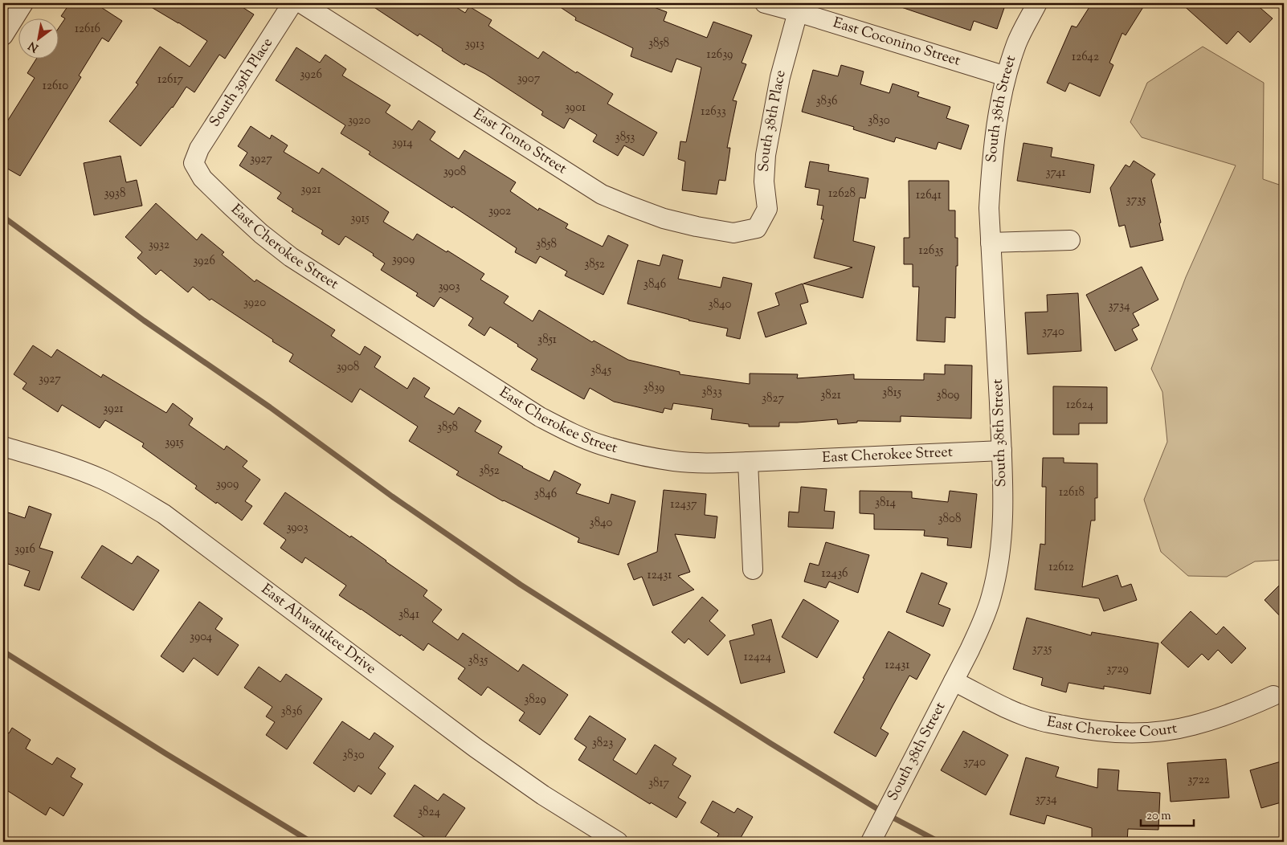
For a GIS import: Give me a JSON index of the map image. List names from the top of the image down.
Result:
{
  "streets": {
    "street": [
      "East Coconino Street",
      "South 39th Place",
      "South 38th Street",
      "South 38th Place",
      "East Tonto Street",
      "East Cherokee Street",
      "East Ahwatukee Drive",
      "East Cherokee Court"
    ]
  },
  "crossings": [
    ["East Coconino Street", "South 38th Street"],
    ["East Coconino Street", "South 38th Place"],
    ["South 39th Place", "East Cherokee Street"],
    ["South 38th Street", "East Cherokee Street"],
    ["South 38th Street", "East Cherokee Court"],
    ["South 38th Place", "East Tonto Street"]
  ],
  "house_numbers": [
    "12616",
    "3858",
    "3913",
    "12639",
    "12642",
    "3926",
    "3907",
    "12617",
    "12610",
    "3836",
    "3901",
    "12633",
    "3920",
    "3830",
    "3853",
    "3914",
    "3927",
    "3908",
    "3741",
    "3921",
    "3938",
    "12628",
    "12641",
    "3735",
    "3902",
    "3915",
    "3858",
    "3932",
    "12635",
    "3909",
    "3926",
    "3852",
    "3846",
    "3903",
    "3920",
    "3840",
    "3734",
    "3740",
    "3851",
    "3908",
    "3845",
    "3927",
    "3839",
    "3833",
    "3815",
    "3821",
    "3809",
    "3827",
    "12624",
    "3921",
    "3858",
    "3915",
    "3852",
    "3909",
    "12618",
    "3846",
    "3814",
    "12437",
    "3808",
    "3840",
    "3903",
    "3916",
    "12612",
    "12436",
    "12431",
    "3841",
    "3904",
    "3735",
    "12424",
    "3835",
    "12431",
    "3729",
    "3829",
    "3836",
    "3823",
    "3830",
    "3740",
    "3722",
    "3817",
    "3734",
    "3824"
  ],
  "scale_bar": "20 m",
  "north": "bottom left"
}
